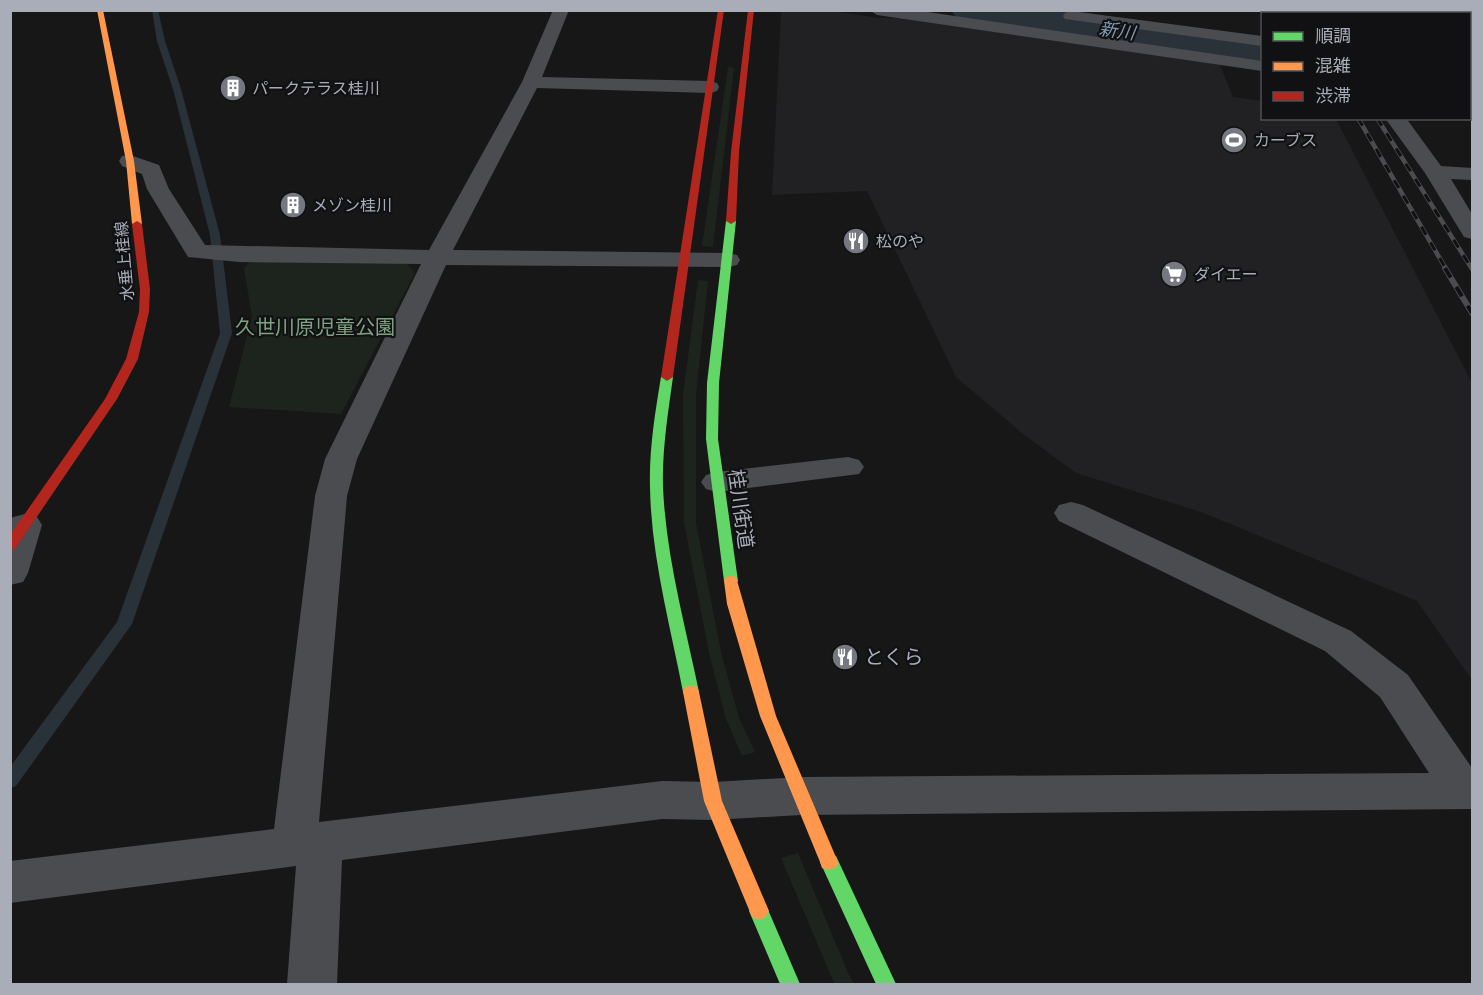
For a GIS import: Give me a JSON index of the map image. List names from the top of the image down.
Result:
{
  "streets": {
    "street": ["水垂上桂線", "桂川街道"]
  },
  "water": ["新川"],
  "parks": ["久世川原児童公園"],
  "places": {
    "building": ["パークテラス桂川", "メゾン桂川"],
    "sports": ["カーブス"],
    "restaurant": ["松のや", "とくら"],
    "supermarket": ["ダイエー"]
  },
  "legend": ["順調", "混雑", "渋滞"]
}
